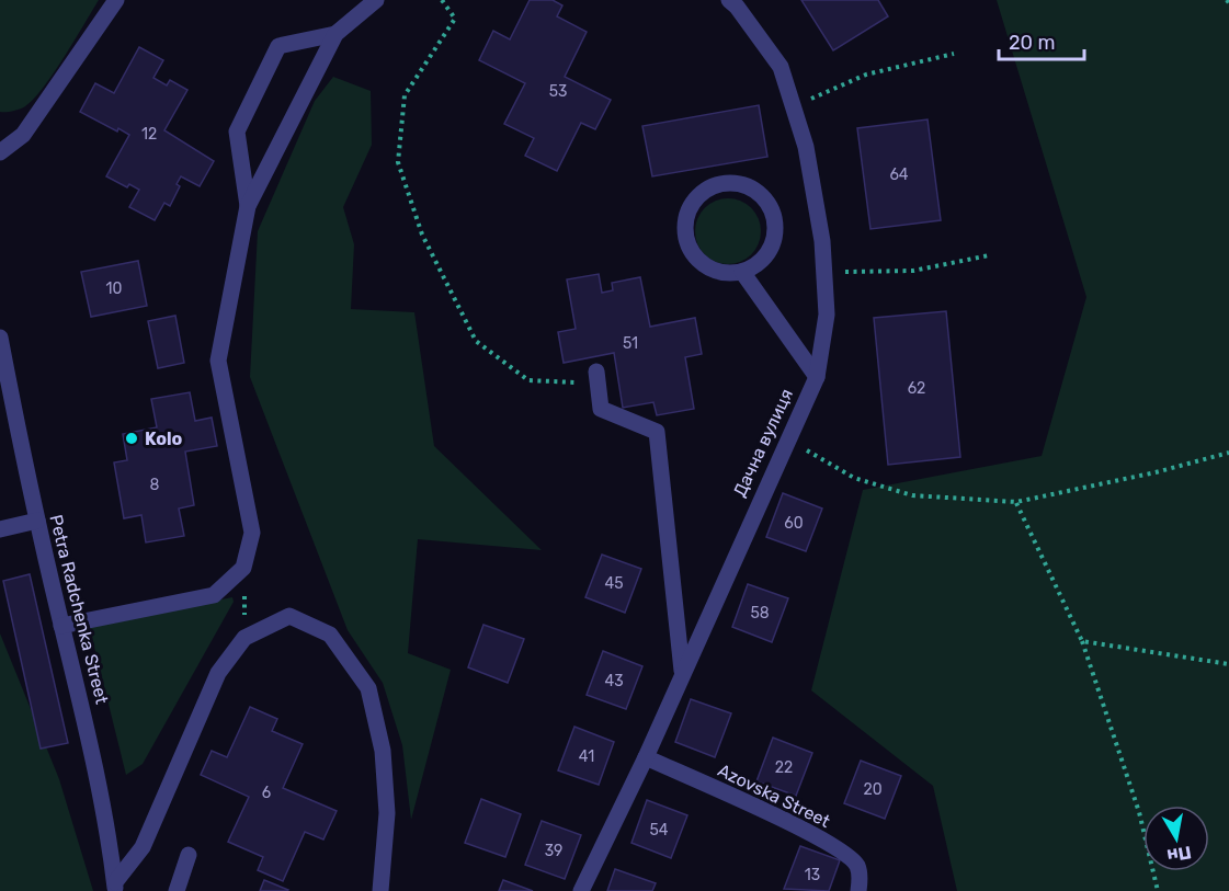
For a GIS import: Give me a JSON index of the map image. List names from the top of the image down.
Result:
{
  "streets": {
    "street": ["Дачна вулиця", "Petra Radchenka Street", "Azovska Street"]
  },
  "crossings": [
    ["Дачна вулиця", "Azovska Street"]
  ],
  "places": ["Kolo"],
  "house_numbers": [
    "53",
    "12",
    "64",
    "10",
    "51",
    "62",
    "8",
    "60",
    "45",
    "58",
    "43",
    "41",
    "22",
    "20",
    "6",
    "54",
    "39",
    "13"
  ],
  "scale_bar": "20 m",
  "north": "bottom"
}
